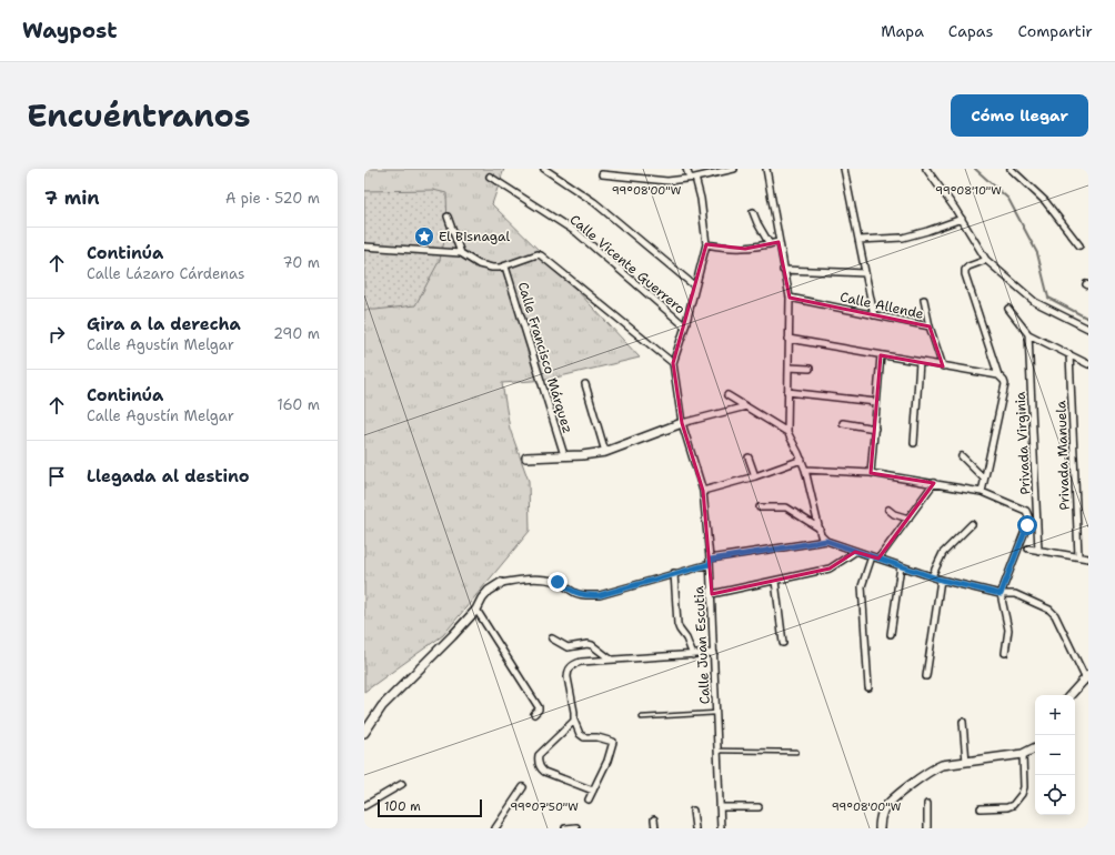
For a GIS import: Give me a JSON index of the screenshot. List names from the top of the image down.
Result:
{
  "streets": {
    "street": [
      "Calle Vicente Guerrero",
      "Calle Allende",
      "Calle Francisco Márquez",
      "Privada Virginia",
      "Privada Manuela",
      "Calle Juan Escutia"
    ]
  },
  "crossings": [
    ["Calle Vicente Guerrero", "Calle Juan Escutia"]
  ],
  "places": {
    "place": ["El Bisnagal"]
  },
  "scale_bar": "100 m",
  "page": {
    "header": "Waypost",
    "nav": ["Mapa", "Capas", "Compartir"],
    "title": "Encuéntranos",
    "buttons": "Cómo llegar",
    "heading": ["7 min", "A pie · 520 m"],
    "list": [
      ["Continúa", "Calle Lázaro Cárdenas", "70 m"],
      ["Gira a la derecha", "Calle Agustín Melgar", "290 m"],
      ["Continúa", "Calle Agustín Melgar", "160 m"],
      "Llegada al destino"
    ],
    "map_buttons": ["+", "−"],
    "scale": "100 m"
  },
  "coordinates": ["99°08'00\"W", "99°08'10\"W", "99°07'50\"W"]
}
